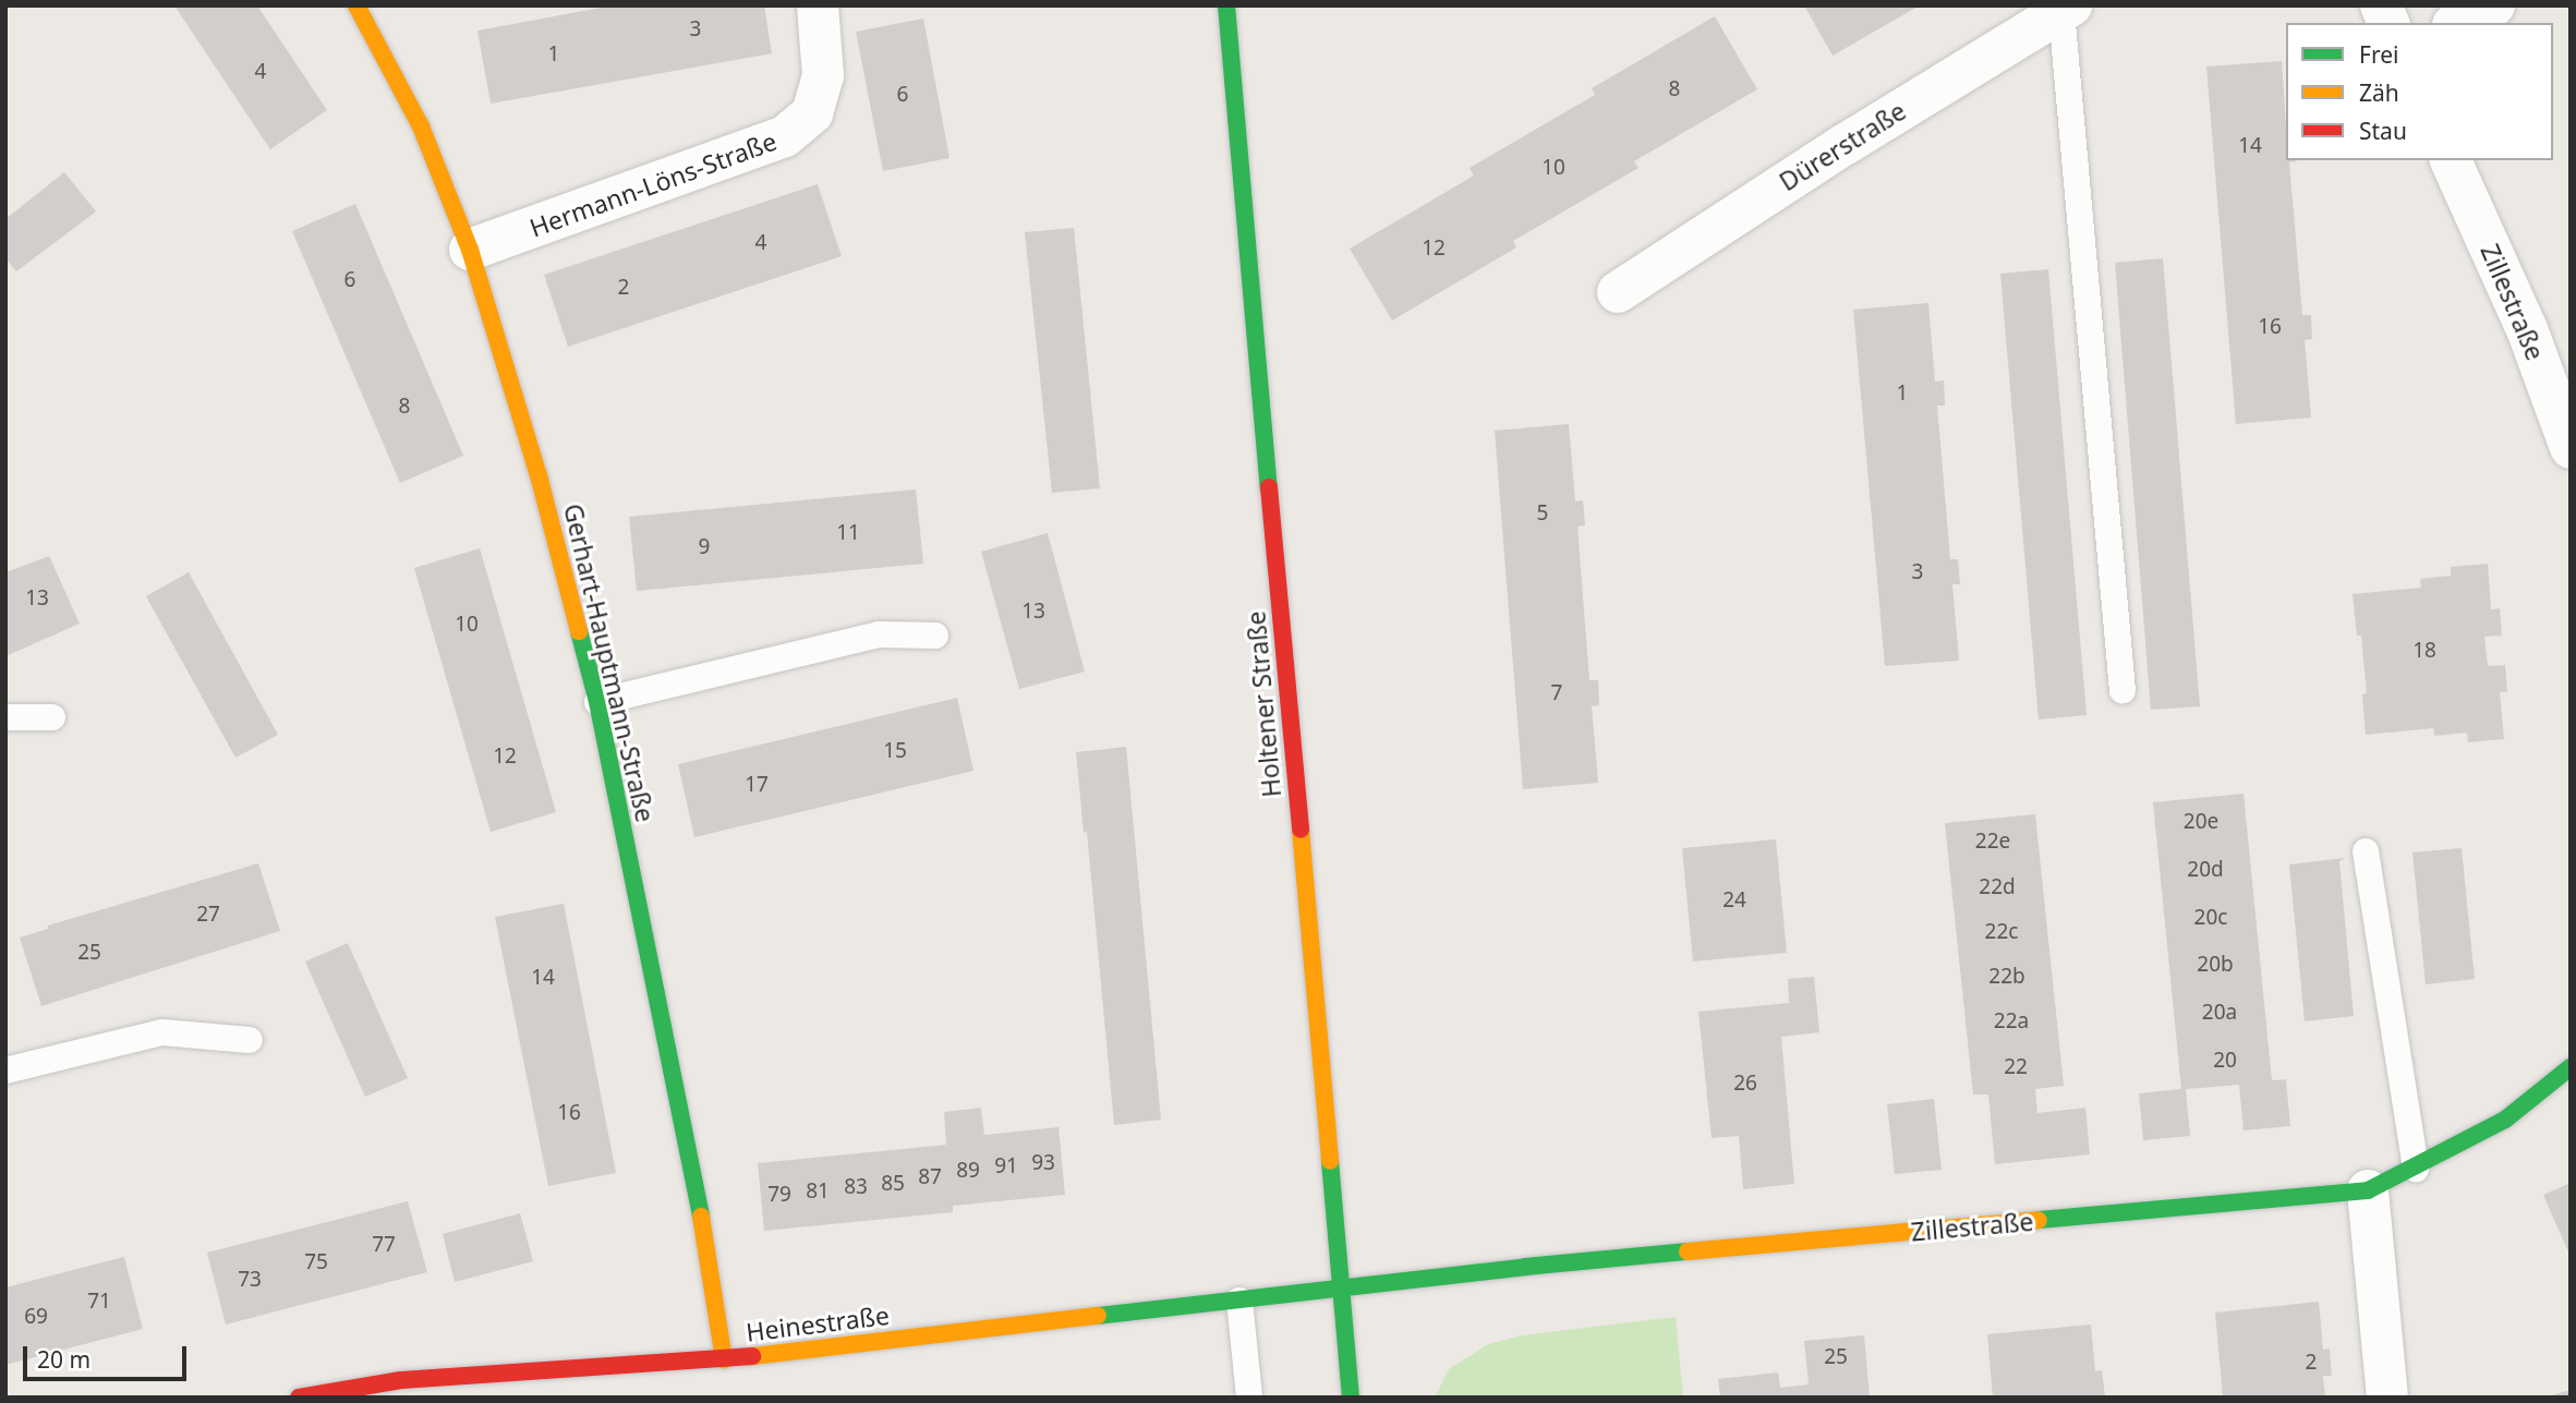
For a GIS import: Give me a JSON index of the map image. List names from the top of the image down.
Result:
{
  "streets": {
    "street": [
      "Dürerstraße",
      "Hermann-Löns-Straße",
      "Zillestraße",
      "Gerhart-Hauptmann-Straße",
      "Holtener Straße",
      "Heinestraße"
    ]
  },
  "crossings": [
    ["Hermann-Löns-Straße", "Gerhart-Hauptmann-Straße"],
    ["Zillestraße", "Holtener Straße"],
    ["Zillestraße", "Heinestraße"],
    ["Gerhart-Hauptmann-Straße", "Heinestraße"],
    ["Holtener Straße", "Heinestraße"]
  ],
  "house_numbers": [
    "3",
    "1",
    "4",
    "8",
    "6",
    "14",
    "10",
    "4",
    "12",
    "6",
    "2",
    "16",
    "1",
    "8",
    "5",
    "11",
    "9",
    "3",
    "13",
    "13",
    "10",
    "18",
    "7",
    "15",
    "12",
    "17",
    "20e",
    "22e",
    "20d",
    "22d",
    "24",
    "27",
    "20c",
    "22c",
    "25",
    "20b",
    "22b",
    "14",
    "20a",
    "22a",
    "20",
    "22",
    "26",
    "16",
    "93",
    "91",
    "89",
    "87",
    "85",
    "83",
    "81",
    "79",
    "77",
    "75",
    "73",
    "71",
    "69",
    "25",
    "2"
  ],
  "legend": ["Frei", "Zäh", "Stau"],
  "scale_bar": "20 m"
}
